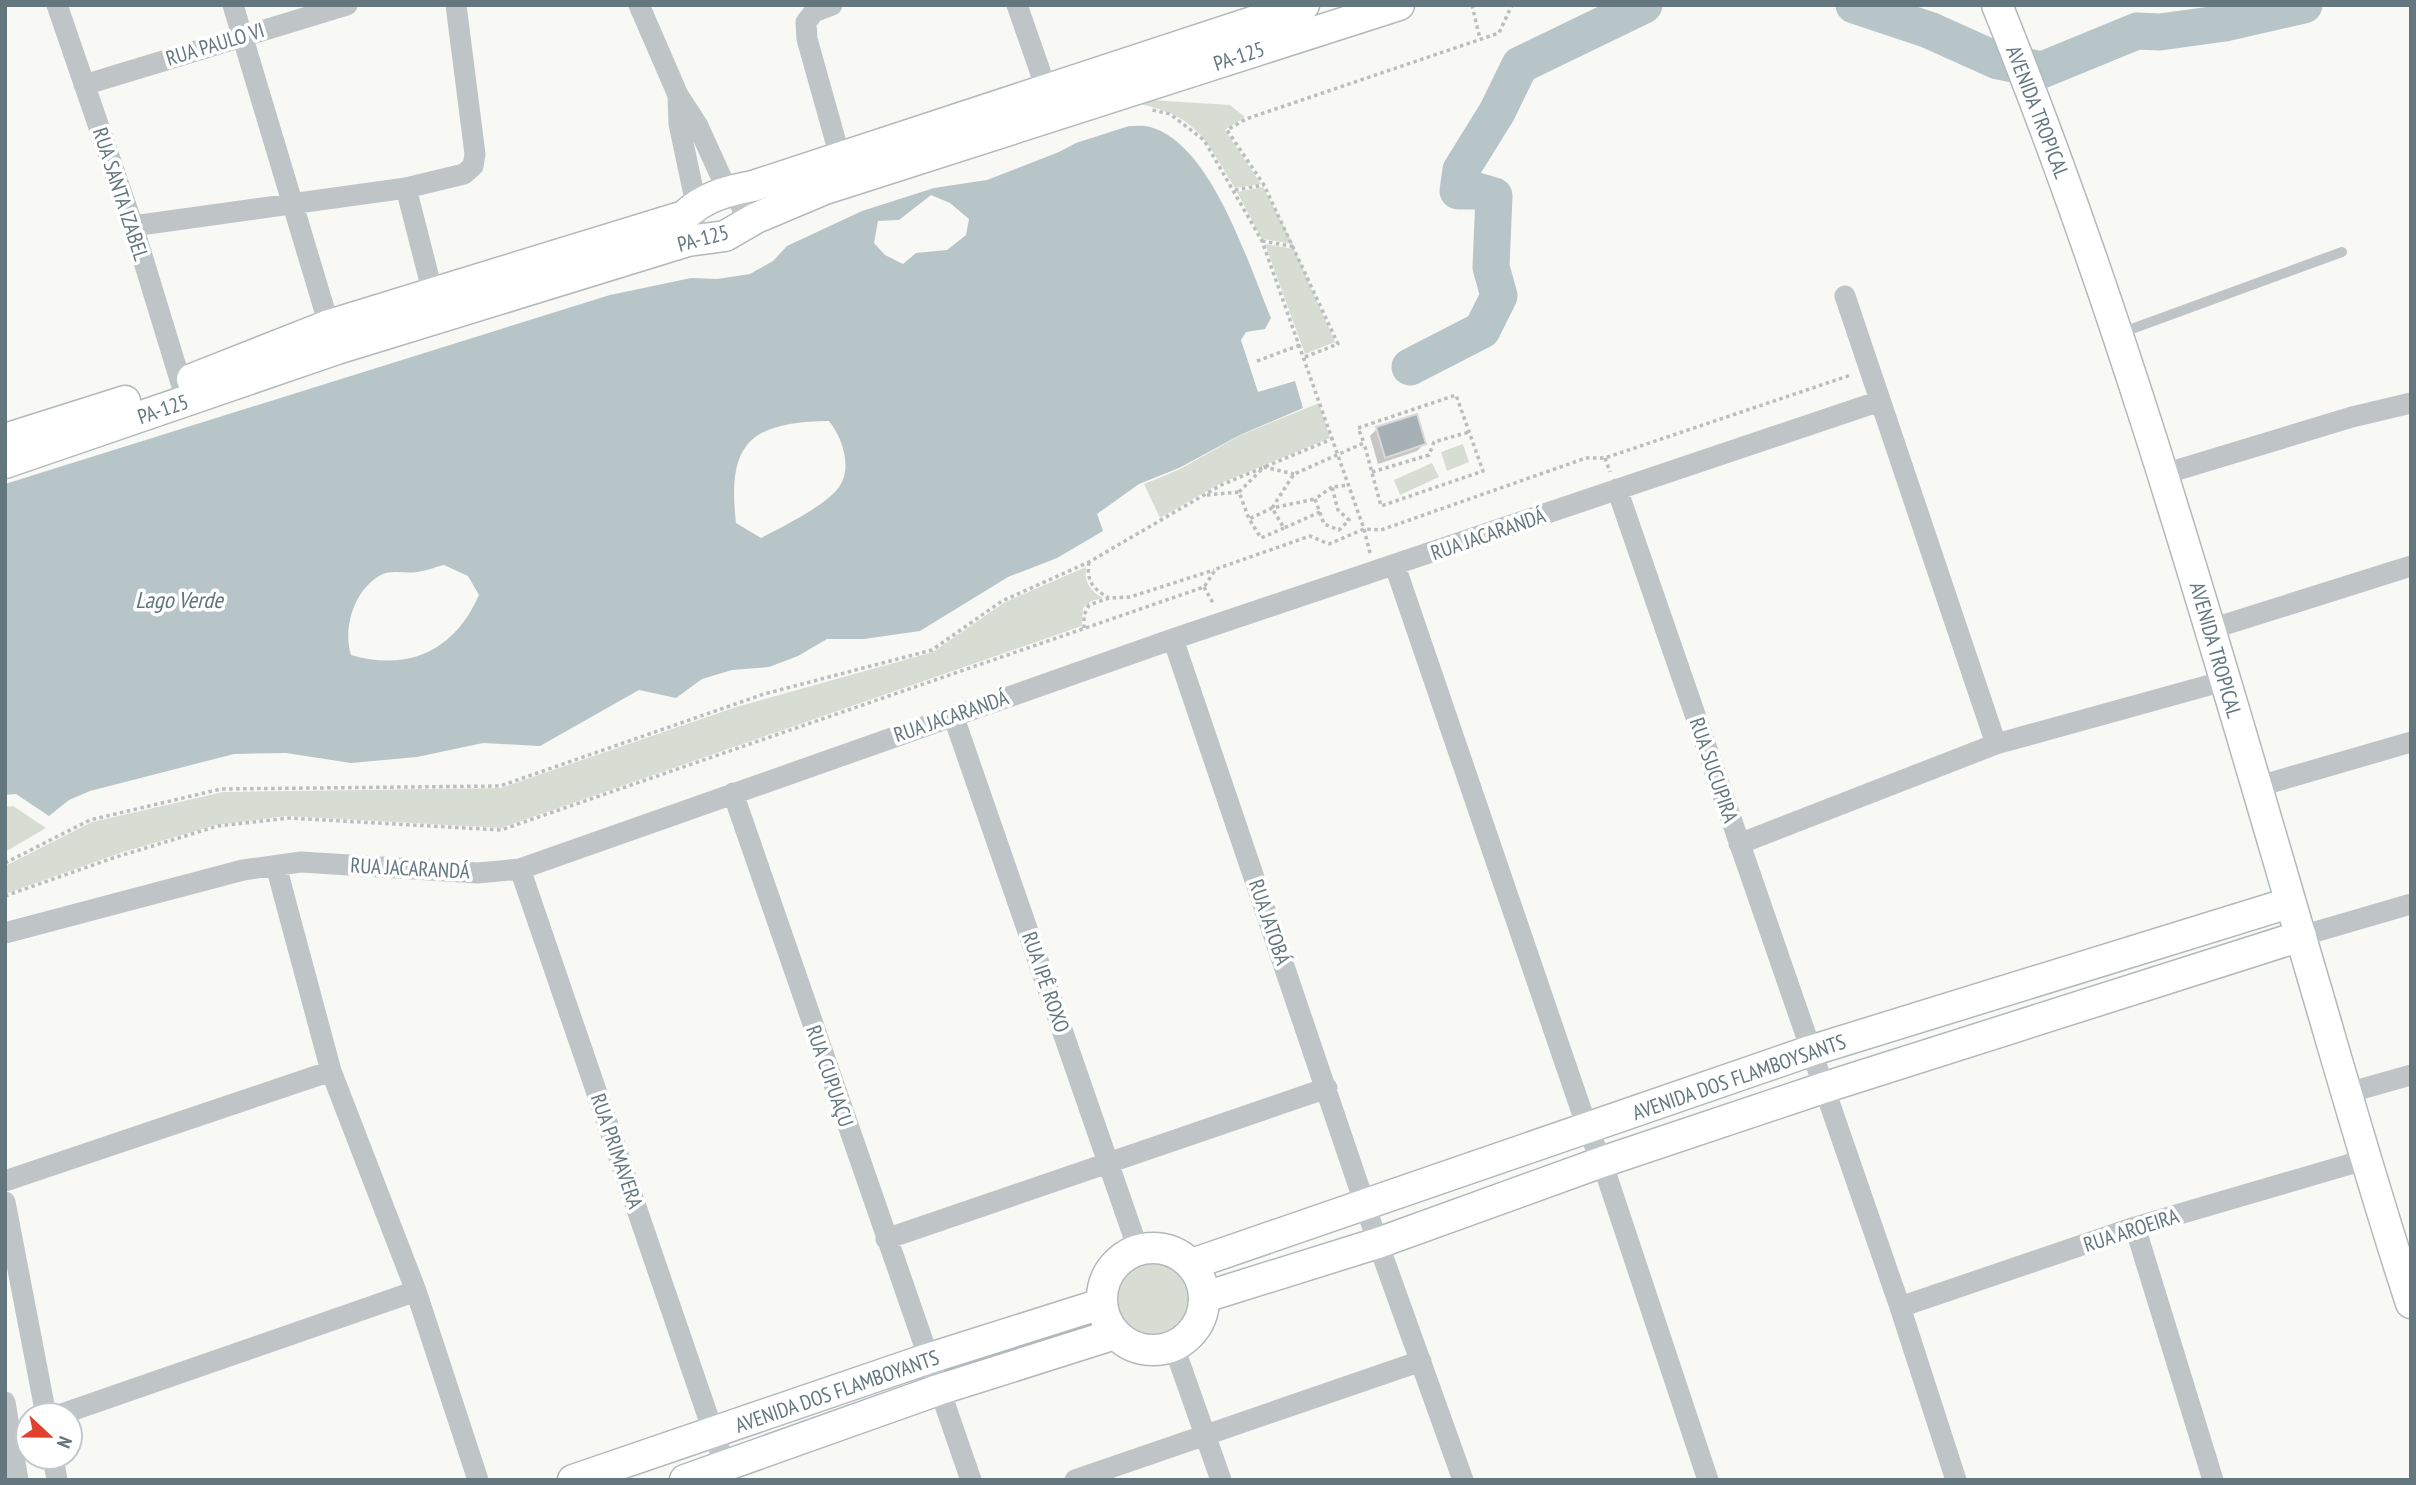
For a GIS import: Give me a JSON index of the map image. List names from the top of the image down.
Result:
{
  "streets": {
    "street": [
      "RUA PAULO VI",
      "PA-125",
      "AVENIDA TROPICAL",
      "RUA SANTA IZABEL",
      "RUA JACARANDÁ",
      "RUA SUCUPIRA",
      "RUA JATOBÁ",
      "RUA IPÊ ROXO",
      "RUA CUPUAÇU",
      "AVENIDA DOS FLAMBOYSANTS",
      "RUA PRIMAVERA",
      "RUA AROEIRA",
      "AVENIDA DOS FLAMBOYANTS"
    ]
  },
  "crossings": [
    ["RUA PAULO VI", "RUA SANTA IZABEL"],
    ["PA-125", "RUA SANTA IZABEL"],
    ["AVENIDA TROPICAL", "AVENIDA DOS FLAMBOYSANTS"],
    ["AVENIDA TROPICAL", "RUA AROEIRA"],
    ["RUA JACARANDÁ", "RUA SUCUPIRA"],
    ["RUA JACARANDÁ", "RUA JATOBÁ"],
    ["RUA JACARANDÁ", "RUA IPÊ ROXO"],
    ["RUA JACARANDÁ", "RUA CUPUAÇU"],
    ["RUA JACARANDÁ", "RUA PRIMAVERA"],
    ["RUA SUCUPIRA", "AVENIDA DOS FLAMBOYSANTS"],
    ["RUA SUCUPIRA", "RUA AROEIRA"],
    ["RUA JATOBÁ", "AVENIDA DOS FLAMBOYSANTS"],
    ["RUA IPÊ ROXO", "AVENIDA DOS FLAMBOYSANTS"],
    ["RUA IPÊ ROXO", "AVENIDA DOS FLAMBOYANTS"],
    ["RUA CUPUAÇU", "AVENIDA DOS FLAMBOYANTS"],
    ["AVENIDA DOS FLAMBOYSANTS", "AVENIDA DOS FLAMBOYANTS"],
    ["RUA PRIMAVERA", "AVENIDA DOS FLAMBOYANTS"]
  ],
  "water": ["Lago Verde"],
  "north": "right"
}
